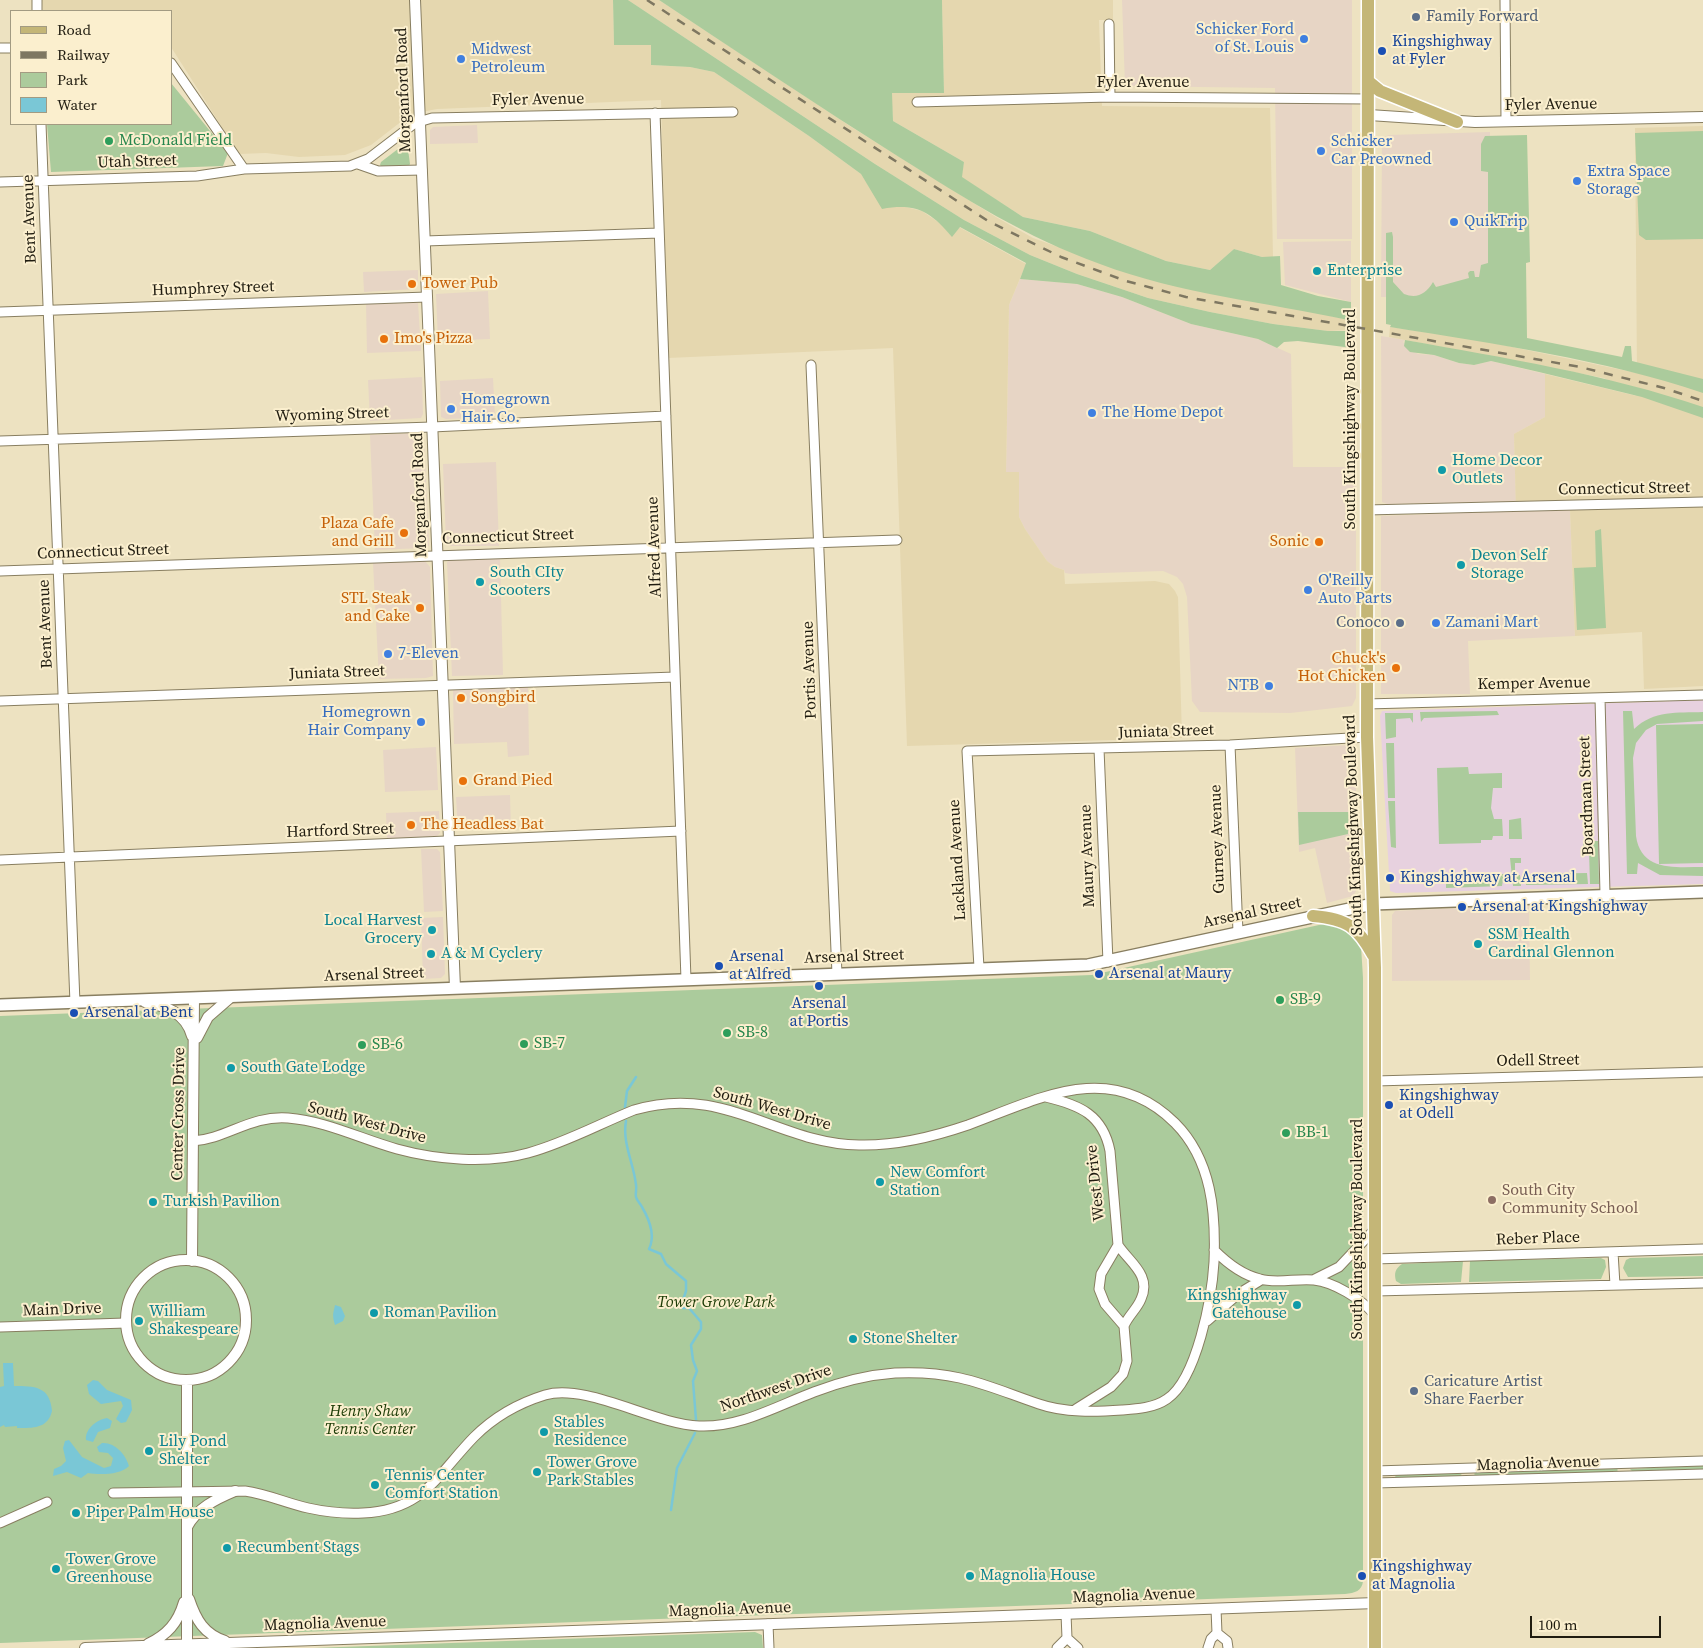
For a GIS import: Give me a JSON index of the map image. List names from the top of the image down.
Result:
{
  "streets": {
    "main road": ["South Kingshighway Boulevard", "Arsenal Street"],
    "street": [
      "Fyler Avenue",
      "Morganford Road",
      "Utah Street",
      "Bent Avenue",
      "Humphrey Street",
      "Wyoming Street",
      "Connecticut Street",
      "Alfred Avenue",
      "Portis Avenue",
      "Juniata Street",
      "Kemper Avenue",
      "Boardman Street",
      "Hartford Street",
      "Gurney Avenue",
      "Maury Avenue",
      "Lackland Avenue",
      "Odell Street",
      "South West Drive",
      "Center Cross Drive",
      "West Drive",
      "Reber Place",
      "Main Drive",
      "Northwest Drive",
      "Magnolia Avenue"
    ]
  },
  "crossings": [
    ["Fyler Avenue", "Morganford Road"],
    ["Fyler Avenue", "South Kingshighway Boulevard"],
    ["Fyler Avenue", "Alfred Avenue"],
    ["Morganford Road", "Utah Street"],
    ["Morganford Road", "Humphrey Street"],
    ["Morganford Road", "Wyoming Street"],
    ["Morganford Road", "Connecticut Street"],
    ["Morganford Road", "Juniata Street"],
    ["Morganford Road", "Hartford Street"],
    ["Morganford Road", "Arsenal Street"],
    ["Utah Street", "Bent Avenue"],
    ["Bent Avenue", "Humphrey Street"],
    ["Bent Avenue", "Wyoming Street"],
    ["Bent Avenue", "Connecticut Street"],
    ["Bent Avenue", "Juniata Street"],
    ["Bent Avenue", "Hartford Street"],
    ["Bent Avenue", "Arsenal Street"],
    ["Wyoming Street", "Alfred Avenue"],
    ["South Kingshighway Boulevard", "Connecticut Street"],
    ["South Kingshighway Boulevard", "Juniata Street"],
    ["South Kingshighway Boulevard", "Kemper Avenue"],
    ["South Kingshighway Boulevard", "Arsenal Street"],
    ["South Kingshighway Boulevard", "Odell Street"],
    ["South Kingshighway Boulevard", "Reber Place"],
    ["South Kingshighway Boulevard", "Magnolia Avenue"],
    ["Connecticut Street", "Alfred Avenue"],
    ["Connecticut Street", "Portis Avenue"],
    ["Alfred Avenue", "Juniata Street"],
    ["Alfred Avenue", "Hartford Street"],
    ["Alfred Avenue", "Arsenal Street"],
    ["Portis Avenue", "Arsenal Street"],
    ["Juniata Street", "Gurney Avenue"],
    ["Juniata Street", "Maury Avenue"],
    ["Juniata Street", "Lackland Avenue"],
    ["Kemper Avenue", "Boardman Street"],
    ["Boardman Street", "Arsenal Street"],
    ["Gurney Avenue", "Arsenal Street"],
    ["Maury Avenue", "Arsenal Street"],
    ["Lackland Avenue", "Arsenal Street"],
    ["Arsenal Street", "Center Cross Drive"],
    ["South West Drive", "Center Cross Drive"],
    ["South West Drive", "West Drive"],
    ["South West Drive", "Northwest Drive"],
    ["Center Cross Drive", "Main Drive"]
  ],
  "parks": ["Tower Grove Park", "Henry Shaw Tennis Center"],
  "places": [
    "Family Forward",
    "Schicker Ford of St. Louis",
    "Kingshighway at Fyler",
    "Midwest Petroleum",
    "McDonald Field",
    "Schicker Car Preowned",
    "Extra Space Storage",
    "QuikTrip",
    "Enterprise",
    "Tower Pub",
    "Imo's Pizza",
    "Homegrown Hair Co.",
    "The Home Depot",
    "Home Decor Outlets",
    "Plaza Cafe and Grill",
    "Sonic",
    "Devon Self Storage",
    "South CIty Scooters",
    "O'Reilly Auto Parts",
    "STL Steak and Cake",
    "Conoco",
    "Zamani Mart",
    "7-Eleven",
    "Chuck's Hot Chicken",
    "NTB",
    "Songbird",
    "Homegrown Hair Company",
    "Grand Pied",
    "The Headless Bat",
    "Kingshighway at Arsenal",
    "Arsenal at Kingshighway",
    "Local Harvest Grocery",
    "SSM Health Cardinal Glennon",
    "A & M Cyclery",
    "Arsenal at Alfred",
    "Arsenal at Maury",
    "Arsenal at Portis",
    "SB-9",
    "Arsenal at Bent",
    "SB-8",
    "SB-7",
    "SB-6",
    "South Gate Lodge",
    "Kingshighway at Odell",
    "BB-1",
    "New Comfort Station",
    "South City Community School",
    "Turkish Pavilion",
    "Kingshighway Gatehouse",
    "Roman Pavilion",
    "William Shakespeare",
    "Stone Shelter",
    "Caricature Artist Share Faerber",
    "Stables Residence",
    "Lily Pond Shelter",
    "Tower Grove Park Stables",
    "Tennis Center Comfort Station",
    "Piper Palm House",
    "Recumbent Stags",
    "Tower Grove Greenhouse",
    "Magnolia House",
    "Kingshighway at Magnolia"
  ],
  "legend": [
    "Road",
    "Railway",
    "Park",
    "Water"
  ],
  "scale_bar": "100 m"
}
